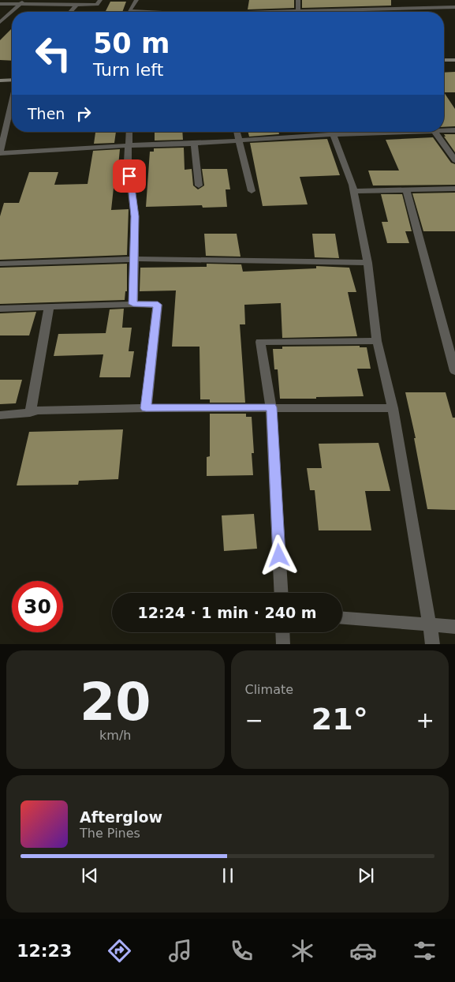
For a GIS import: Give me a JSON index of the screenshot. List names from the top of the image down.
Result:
{
  "page": {
    "turn": ["50 m", "Turn left"],
    "then": "Then",
    "limit": "30",
    "trip": "12:24 · 1 min · 240 m",
    "tile": [
      ["20", "km/h"],
      "Climate"
    ],
    "heat": ["−", "21°", "+"],
    "song": ["Afterglow", "The Pines"],
    "tabs": "12:23"
  }
}
